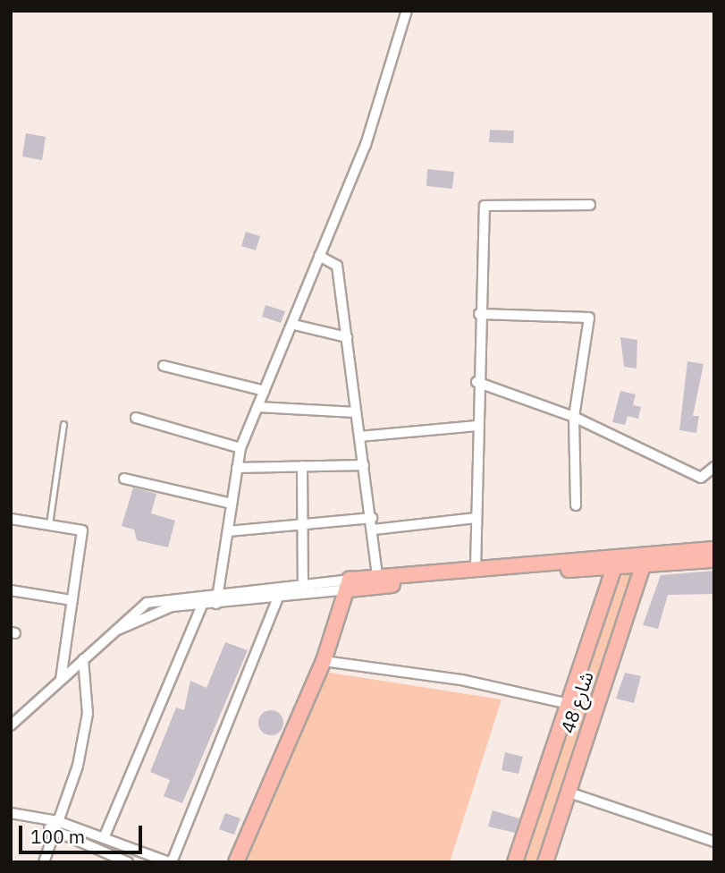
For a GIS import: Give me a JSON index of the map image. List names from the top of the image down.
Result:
{
  "streets": {
    "main road": ["48 شارع"]
  },
  "scale_bar": "100 m"
}
